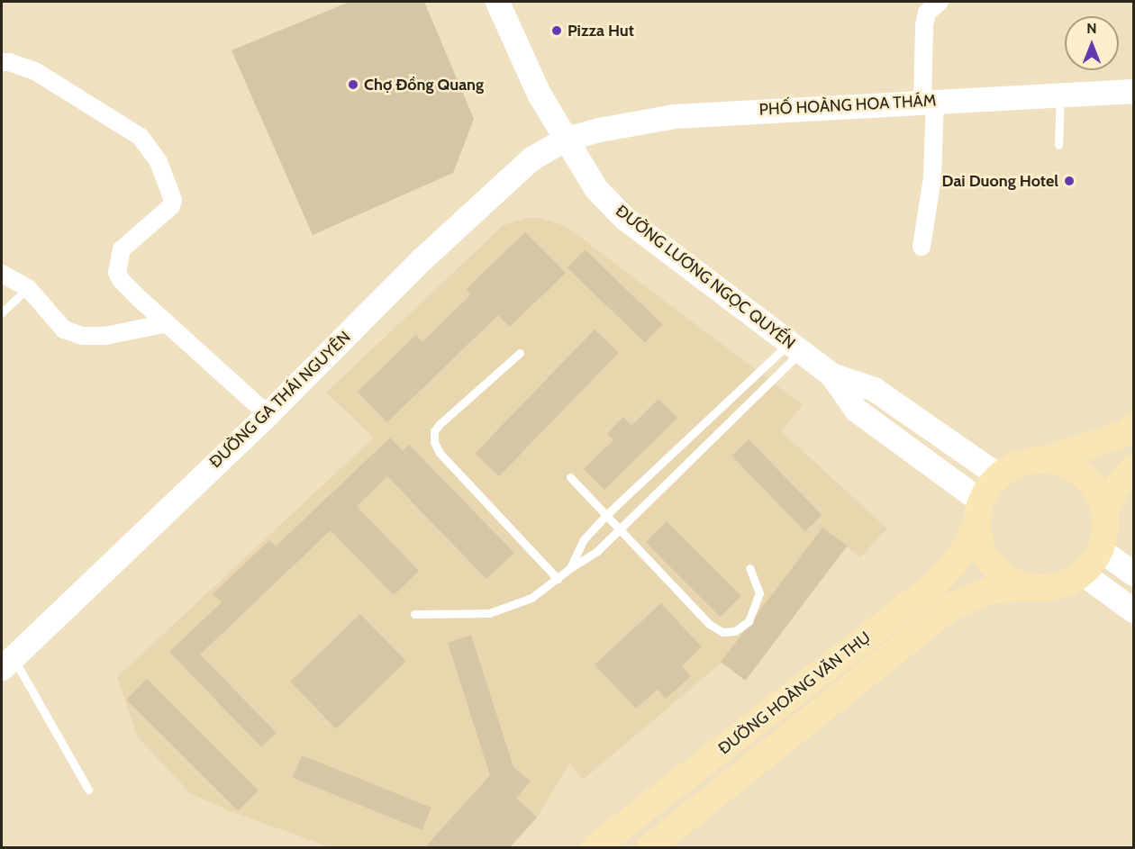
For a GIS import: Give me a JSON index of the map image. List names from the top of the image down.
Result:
{
  "streets": {
    "main road": ["ĐƯỜNG HOÀNG VĂN THỤ"],
    "street": ["PHỐ HOÀNG HOA THÁM", "ĐƯỜNG LƯƠNG NGỌC QUYẾN", "ĐƯỜNG GA THÁI NGUYÊN"]
  },
  "crossings": [
    ["PHỐ HOÀNG HOA THÁM", "ĐƯỜNG LƯƠNG NGỌC QUYẾN"],
    ["PHỐ HOÀNG HOA THÁM", "ĐƯỜNG GA THÁI NGUYÊN"],
    ["ĐƯỜNG LƯƠNG NGỌC QUYẾN", "ĐƯỜNG GA THÁI NGUYÊN"],
    ["ĐƯỜNG LƯƠNG NGỌC QUYẾN", "ĐƯỜNG HOÀNG VĂN THỤ"]
  ],
  "places": ["Pizza Hut", "Chợ Đồng Quang", "Dai Duong Hotel"],
  "north": "top"
}
